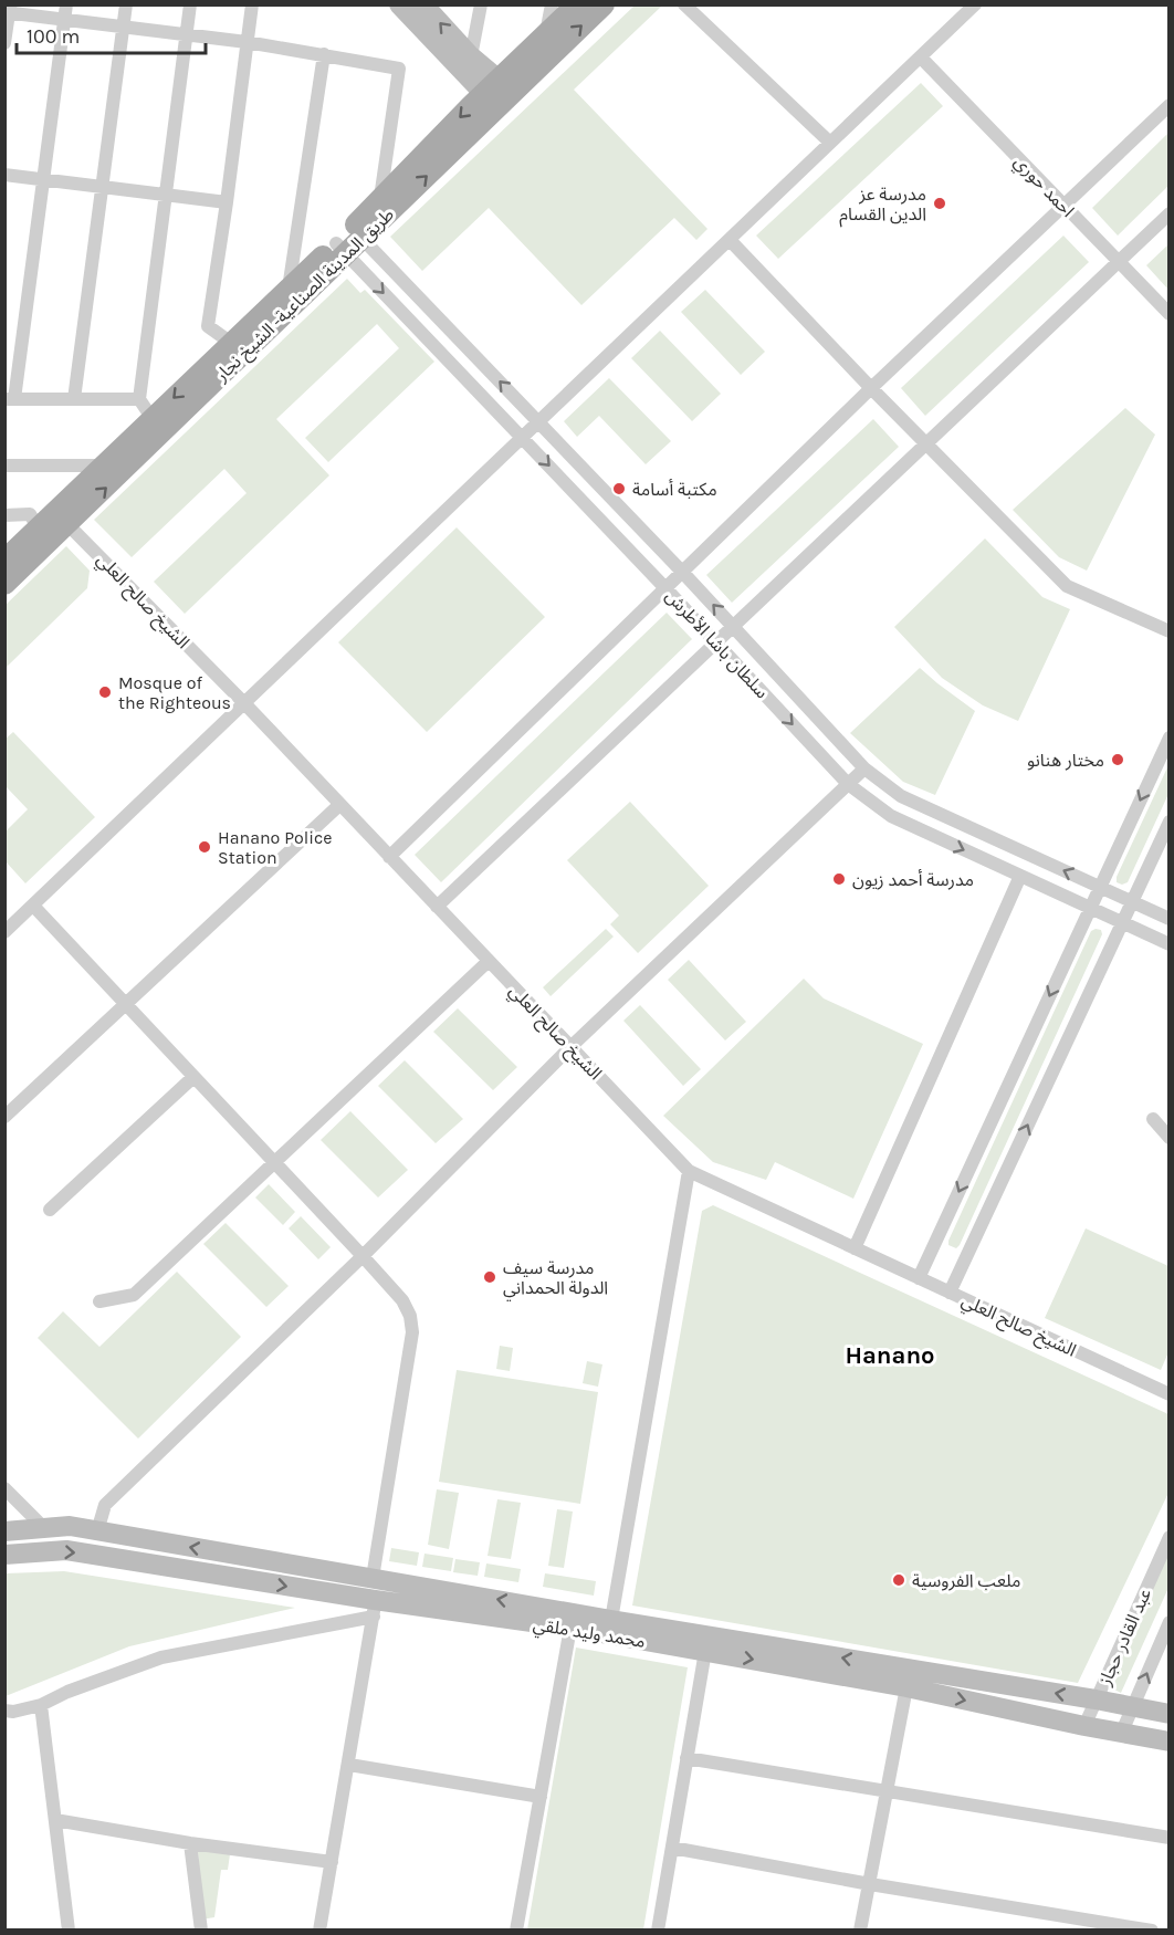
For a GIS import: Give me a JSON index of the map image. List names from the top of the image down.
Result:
{
  "streets": {
    "main road": ["طريق المدينة الصناعية- الشيخ نجار"],
    "street": [
      "احمد حوري",
      "الشيخ صالح العلي",
      "سلطان باشا الأطرش",
      "محمد وليد ملقي",
      "عبد القادر حجاز"
    ]
  },
  "crossings": [
    ["طريق المدينة الصناعية- الشيخ نجار", "الشيخ صالح العلي"],
    ["طريق المدينة الصناعية- الشيخ نجار", "سلطان باشا الأطرش"],
    ["محمد وليد ملقي", "عبد القادر حجاز"]
  ],
  "districts": ["Hanano"],
  "places": [
    "مدرسة عز الدين القسام",
    "مكتبة أسامة",
    "Mosque of the Righteous",
    "مختار هنانو",
    "Hanano Police Station",
    "مدرسة أحمد زيون",
    "مدرسة سيف الدولة الحمداني",
    "ملعب الفروسية"
  ],
  "scale_bar": "100 m"
}
